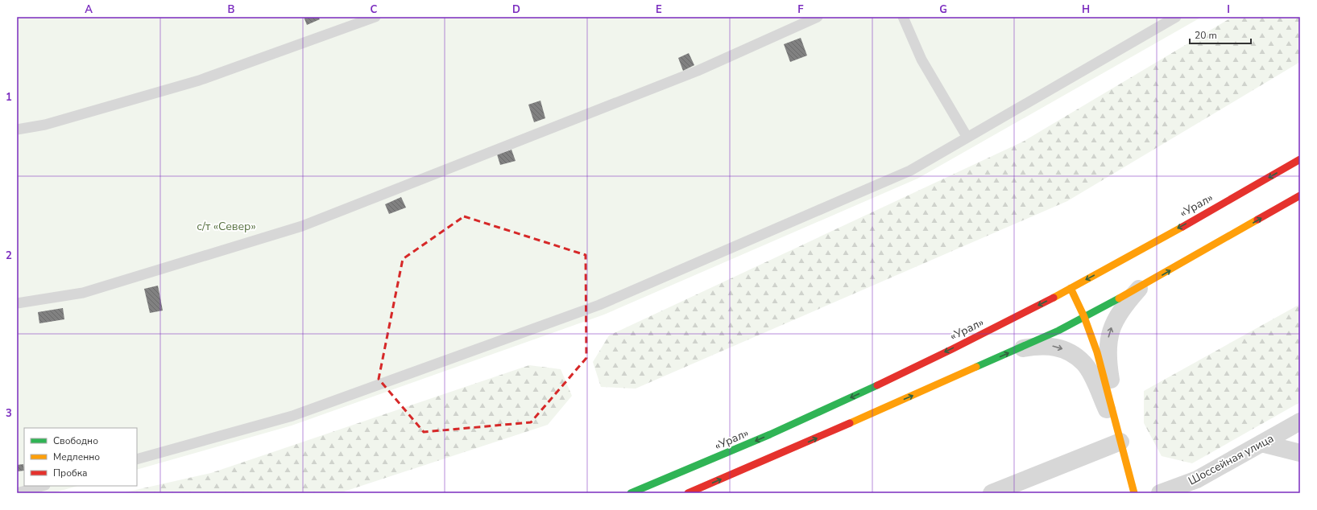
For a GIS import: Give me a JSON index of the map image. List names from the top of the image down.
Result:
{
  "streets": {
    "main road": ["«Урал»"],
    "street": ["Шоссейная улица"]
  },
  "parks": ["с/т «Север»"],
  "legend": ["Свободно", "Медленно", "Пробка"],
  "scale_bar": "20 m",
  "grid": {
    "columns": [
      "A",
      "B",
      "C",
      "D",
      "E",
      "F",
      "G",
      "H",
      "I"
    ],
    "rows": ["1", "2", "3"]
  }
}
